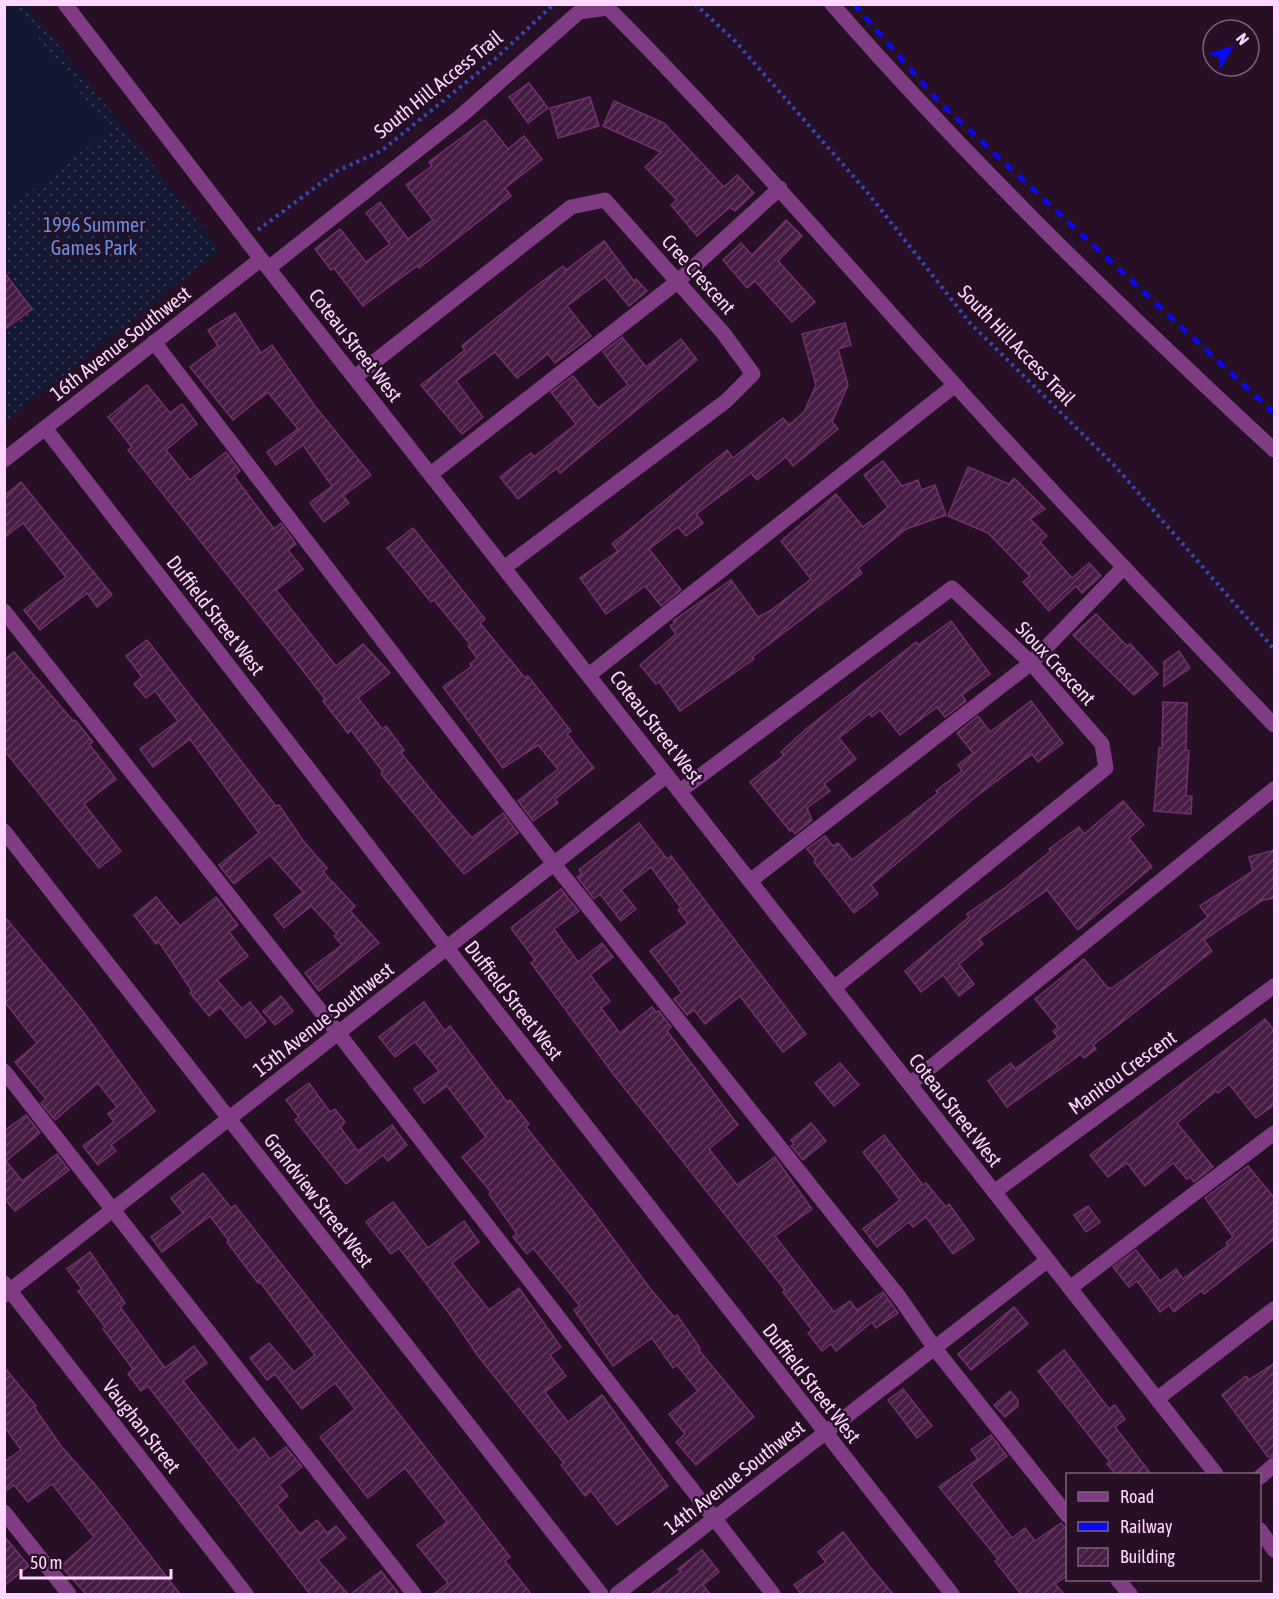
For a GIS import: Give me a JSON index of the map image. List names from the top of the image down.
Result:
{
  "streets": {
    "street": [
      "Cree Crescent",
      "16th Avenue Southwest",
      "Coteau Street West",
      "Duffield Street West",
      "Sioux Crescent",
      "15th Avenue Southwest",
      "Manitou Crescent",
      "Grandview Street West",
      "Vaughan Street",
      "14th Avenue Southwest"
    ],
    "path": ["South Hill Access Trail"]
  },
  "crossings": [
    ["South Hill Access Trail", "Coteau Street West"],
    ["Cree Crescent", "Coteau Street West"],
    ["16th Avenue Southwest", "Coteau Street West"],
    ["16th Avenue Southwest", "Duffield Street West"],
    ["Coteau Street West", "Sioux Crescent"],
    ["Coteau Street West", "15th Avenue Southwest"],
    ["Coteau Street West", "Manitou Crescent"],
    ["Coteau Street West", "14th Avenue Southwest"],
    ["Duffield Street West", "15th Avenue Southwest"],
    ["Duffield Street West", "14th Avenue Southwest"],
    ["15th Avenue Southwest", "Grandview Street West"],
    ["15th Avenue Southwest", "Vaughan Street"]
  ],
  "parks": ["1996 Summer Games Park"],
  "legend": ["Road", "Railway", "Building"],
  "scale_bar": "50 m",
  "north": "top right"
}
